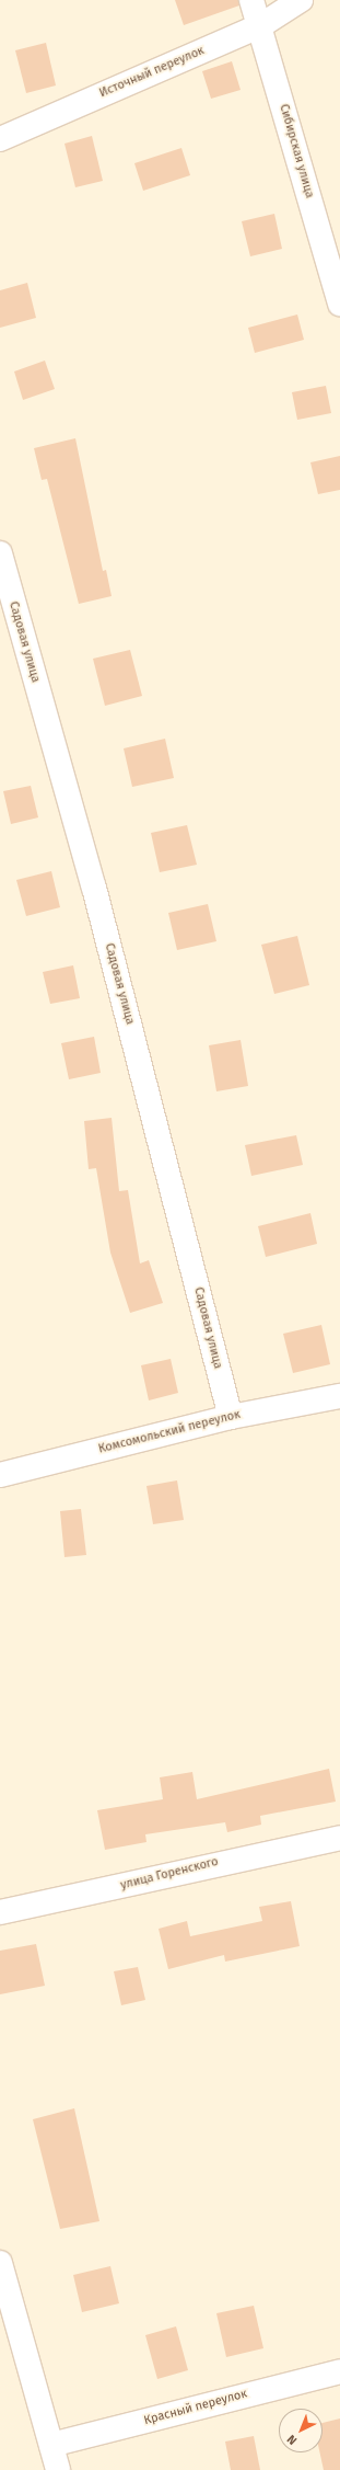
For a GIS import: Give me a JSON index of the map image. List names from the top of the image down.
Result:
{
  "streets": {
    "street": [
      "Источный переулок",
      "Сибирская улица",
      "Садовая улица",
      "Комсомольский переулок",
      "улица Горенского",
      "Красный переулок"
    ]
  },
  "crossings": [
    ["Источный переулок", "Сибирская улица"],
    ["Садовая улица", "Комсомольский переулок"]
  ],
  "north": "bottom left"
}
